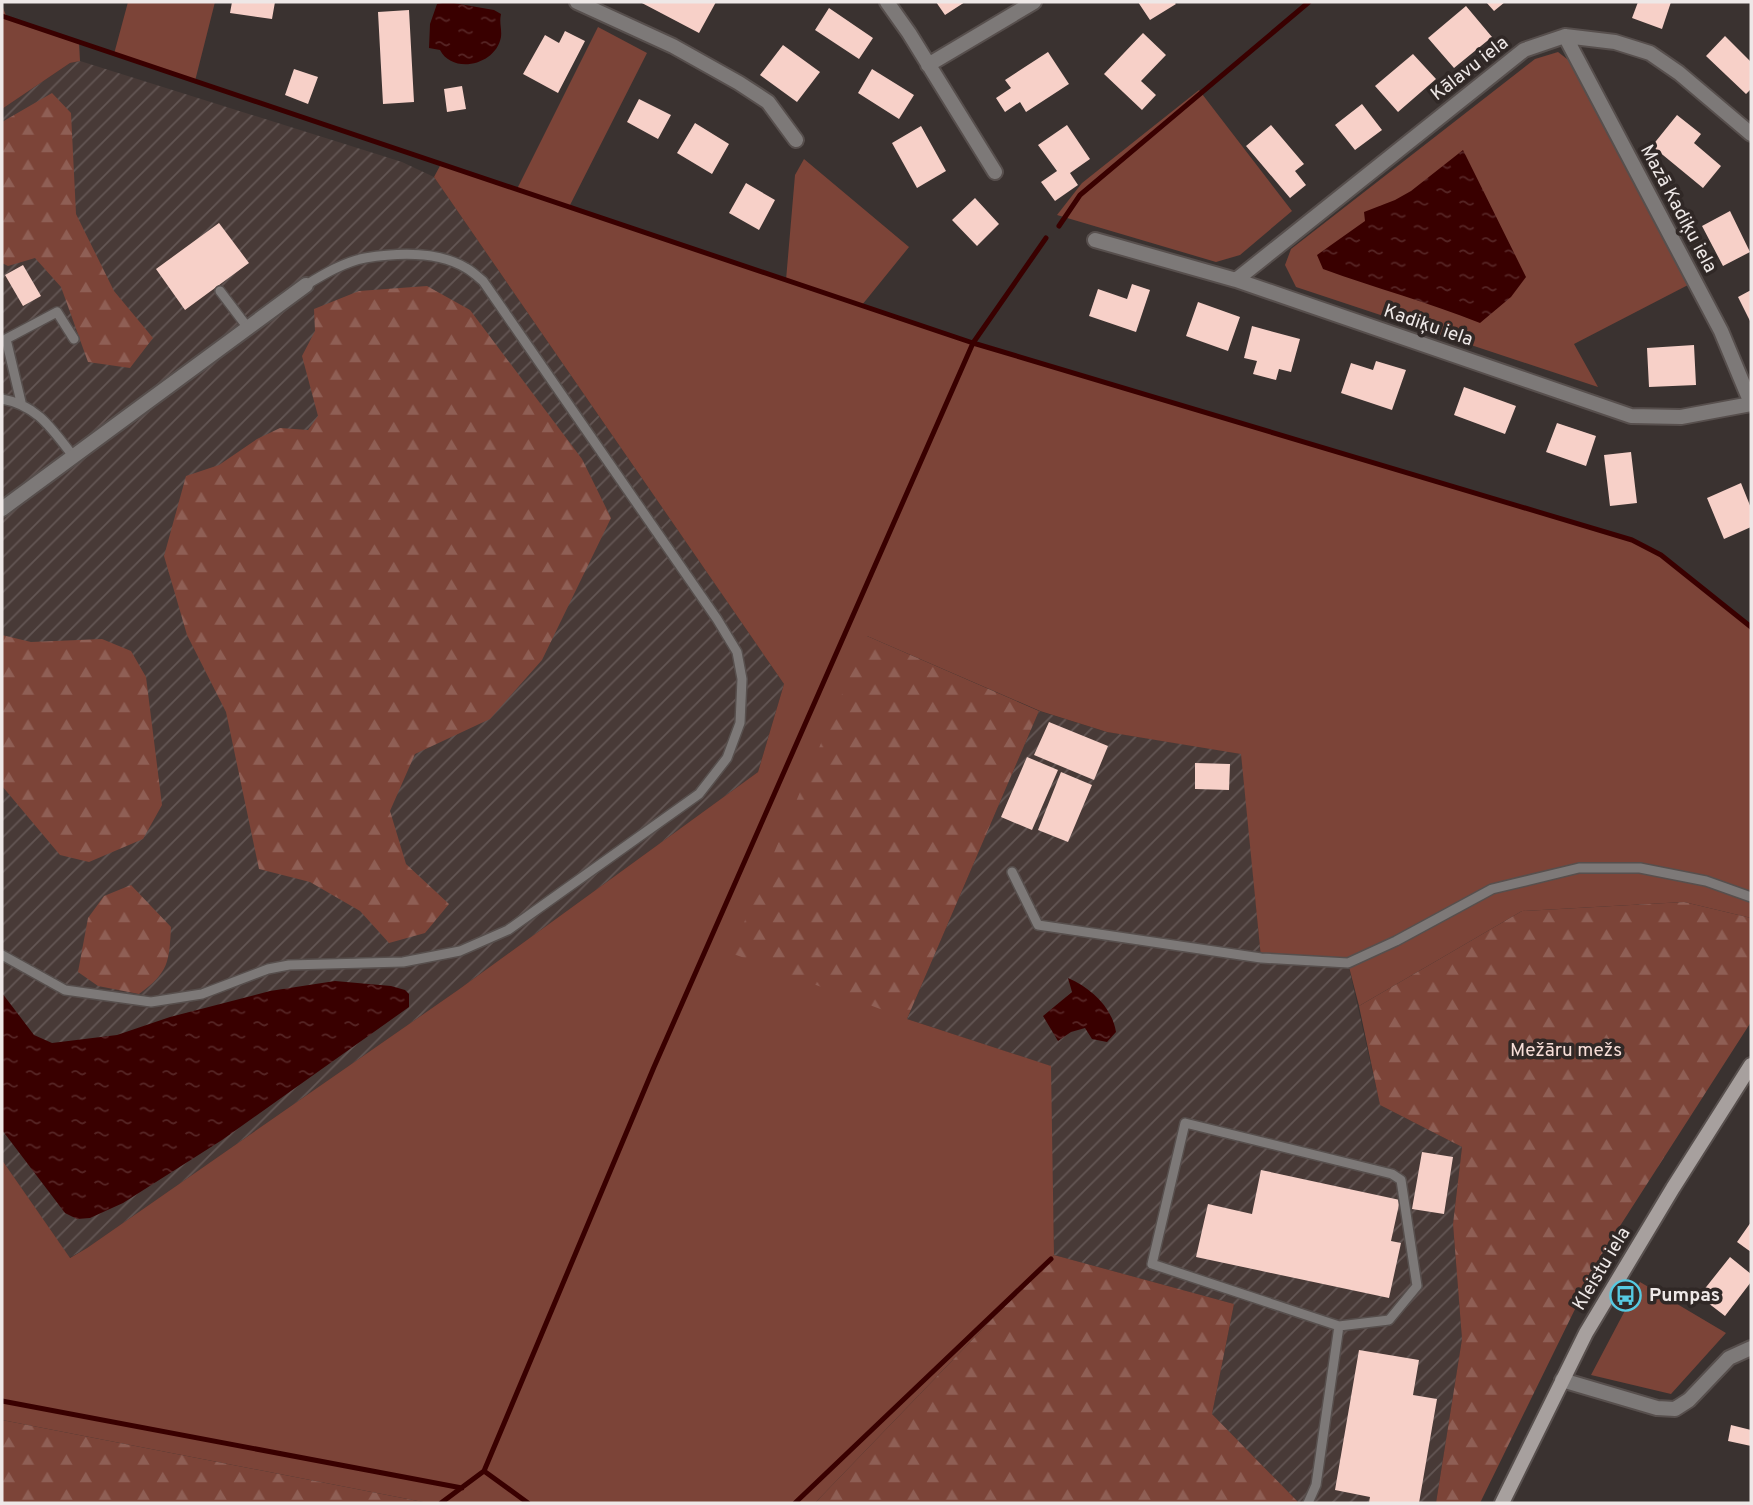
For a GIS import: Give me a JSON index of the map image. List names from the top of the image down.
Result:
{
  "streets": {
    "street": [
      "Kālavu iela",
      "Mazā Kadiķu iela",
      "Kadiķu iela",
      "Kleistu iela"
    ]
  },
  "crossings": [
    ["Kālavu iela", "Mazā Kadiķu iela"],
    ["Kālavu iela", "Kadiķu iela"],
    ["Mazā Kadiķu iela", "Kadiķu iela"]
  ],
  "parks": ["Mežāru mežs"],
  "places": {
    "bus stop": ["Pumpas"]
  }
}
